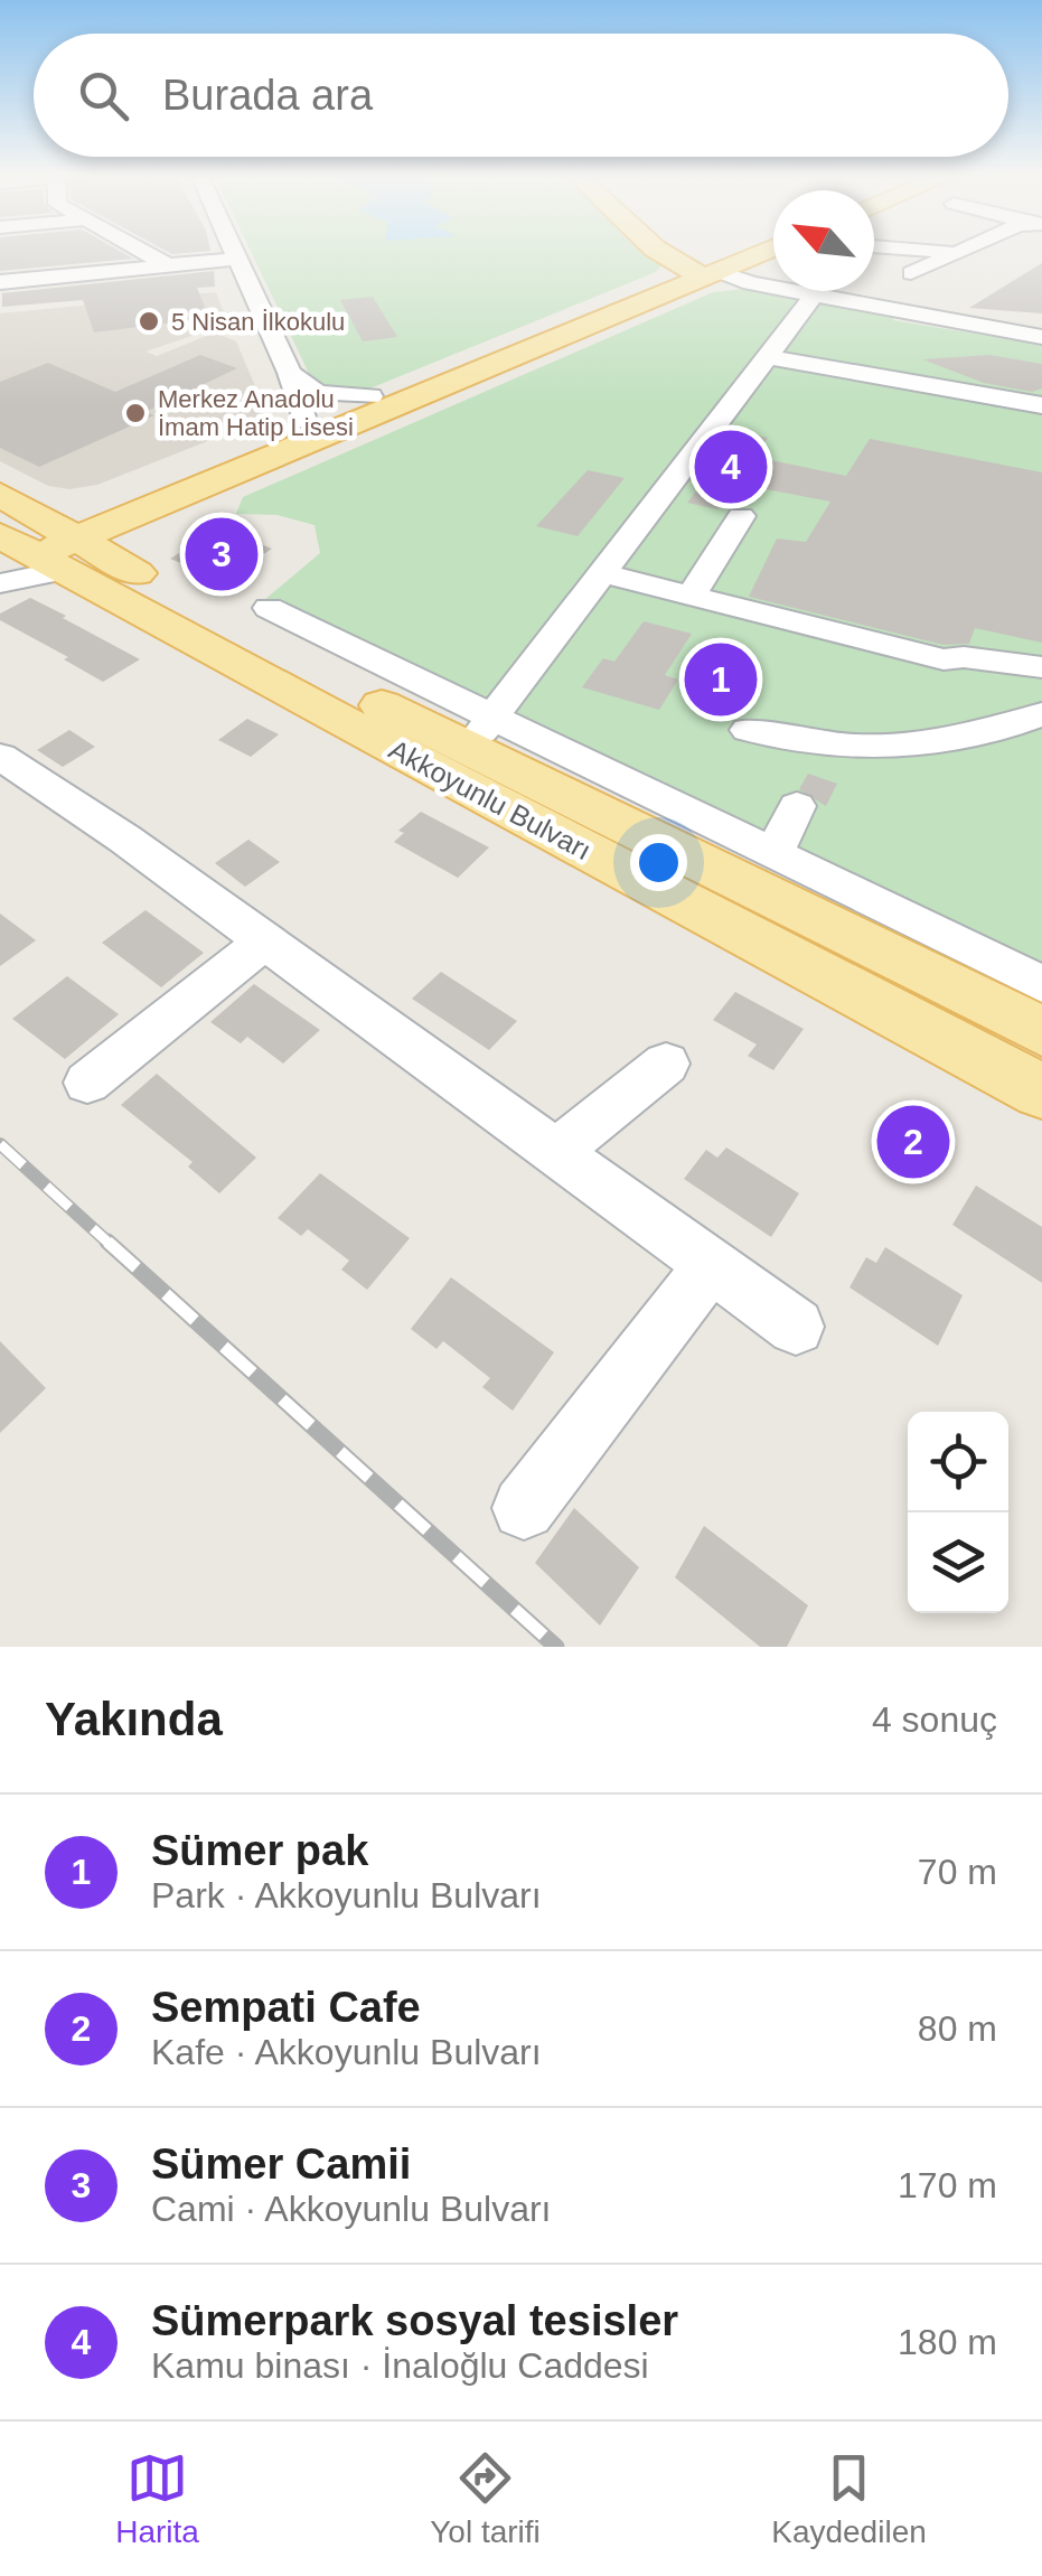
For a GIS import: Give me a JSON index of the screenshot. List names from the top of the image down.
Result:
{
  "streets": {
    "main road": ["Akkoyunlu Bulvarı"]
  },
  "places": ["5 Nisan İlkokulu", "Merkez Anadolu İmam Hatip Lisesi"],
  "north": "top left",
  "page": {
    "search": "Burada ara",
    "pins": [
      "4",
      "3",
      "1",
      "2"
    ],
    "heading": ["Yakında", "4 sonuç"],
    "list": [
      {
        "mark": "1",
        "name": "Sümer pak",
        "note": "Park · Akkoyunlu Bulvarı",
        "value": "70 m"
      },
      {
        "mark": "2",
        "name": "Sempati Cafe",
        "note": "Kafe · Akkoyunlu Bulvarı",
        "value": "80 m"
      },
      {
        "mark": "3",
        "name": "Sümer Camii",
        "note": "Cami · Akkoyunlu Bulvarı",
        "value": "170 m"
      },
      {
        "mark": "4",
        "name": "Sümerpark sosyal tesisler",
        "note": "Kamu binası · İnaloğlu Caddesi",
        "value": "180 m"
      }
    ],
    "nav": ["Harita", "Yol tarifi", "Kaydedilen"]
  }
}
